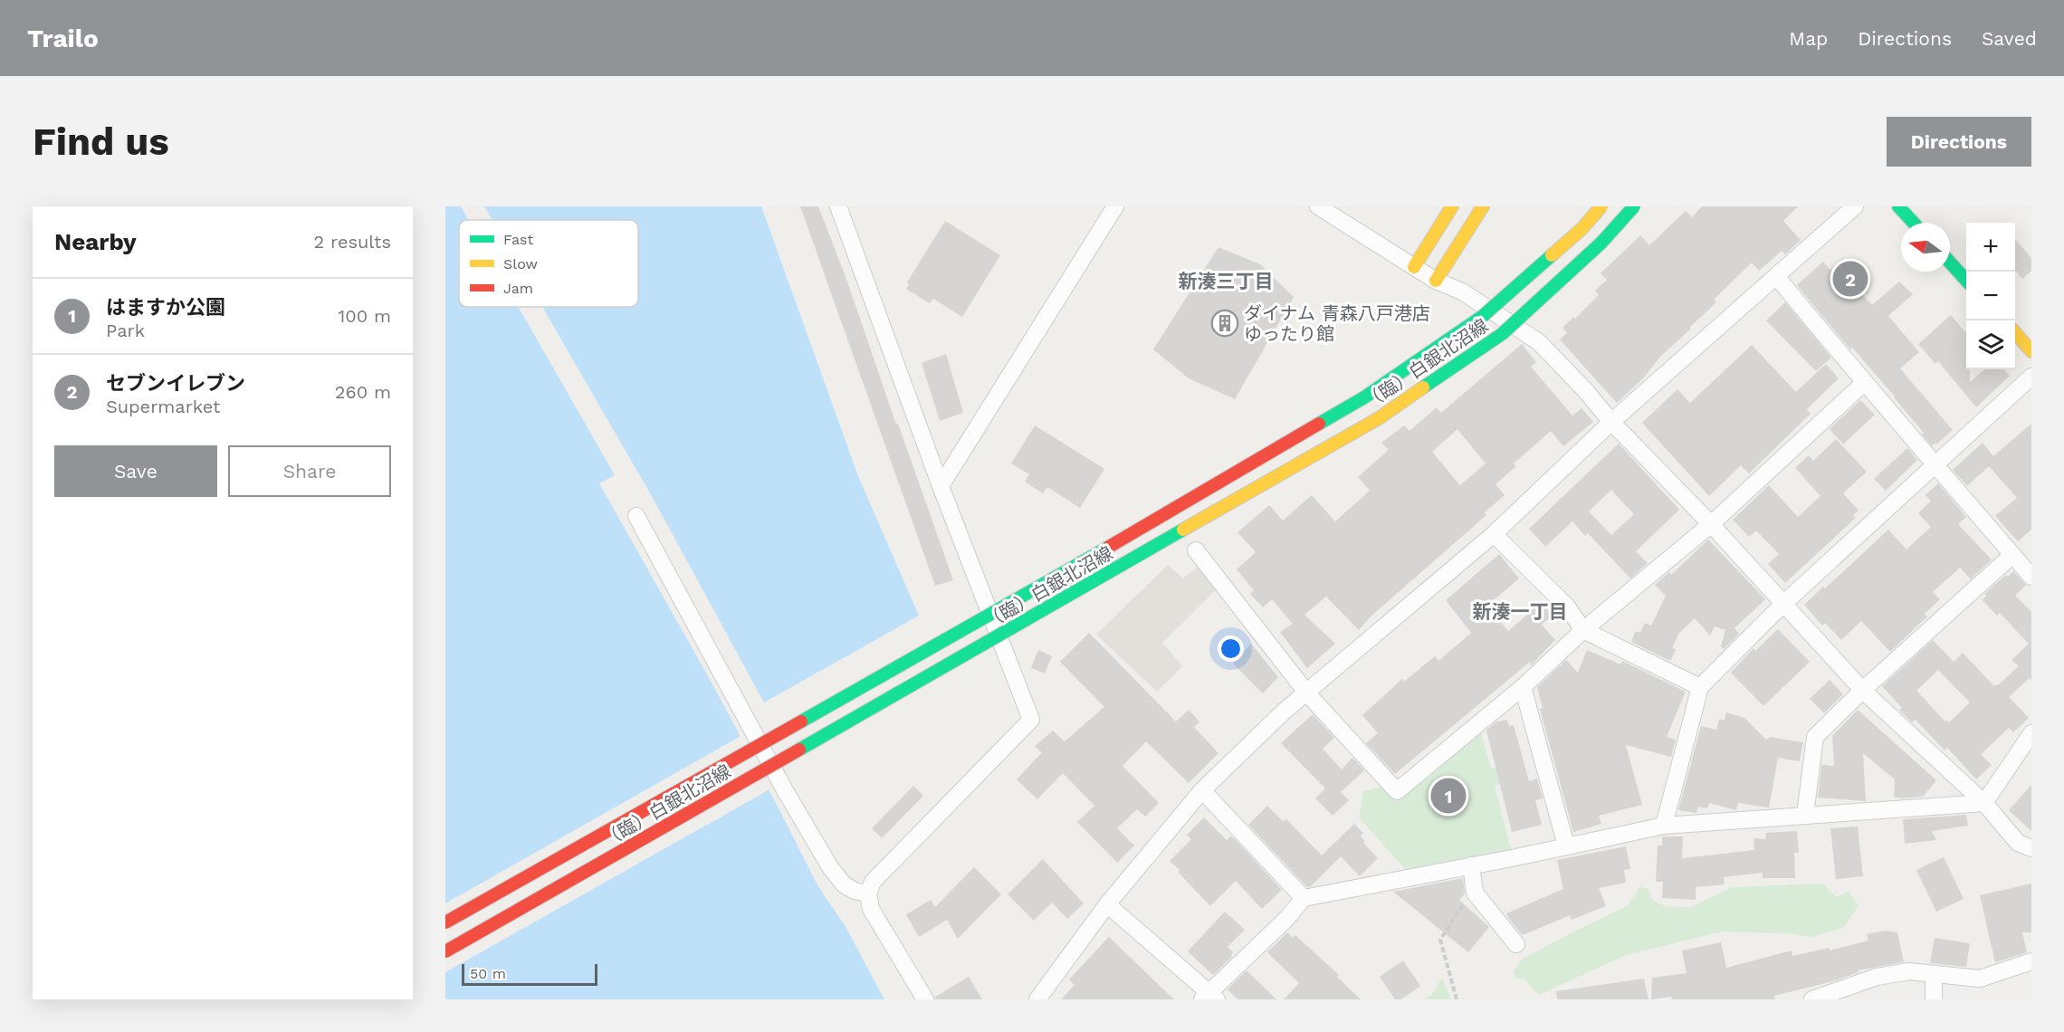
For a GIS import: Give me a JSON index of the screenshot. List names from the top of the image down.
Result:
{
  "streets": {
    "street": ["（臨）白銀北沼線"]
  },
  "districts": ["新湊三丁目", "新湊一丁目"],
  "places": {
    "building": ["ダイナム 青森八戸港店 ゆったり館"]
  },
  "legend": ["Fast", "Slow", "Jam"],
  "scale_bar": "50 m",
  "north": "left",
  "page": {
    "header": "Trailo",
    "nav": ["Map", "Directions", "Saved"],
    "buttons": [
      "Directions",
      ["Save", "Share"]
    ],
    "title": "Find us",
    "heading": ["Nearby", "2 results"],
    "map_buttons": ["+", "−"],
    "pins": ["2", "1"],
    "list": [
      {
        "mark": "1",
        "name": "はますか公園",
        "note": "Park",
        "value": "100 m"
      },
      {
        "mark": "2",
        "name": "セブンイレブン",
        "note": "Supermarket",
        "value": "260 m"
      }
    ],
    "scale": "50 m"
  }
}
